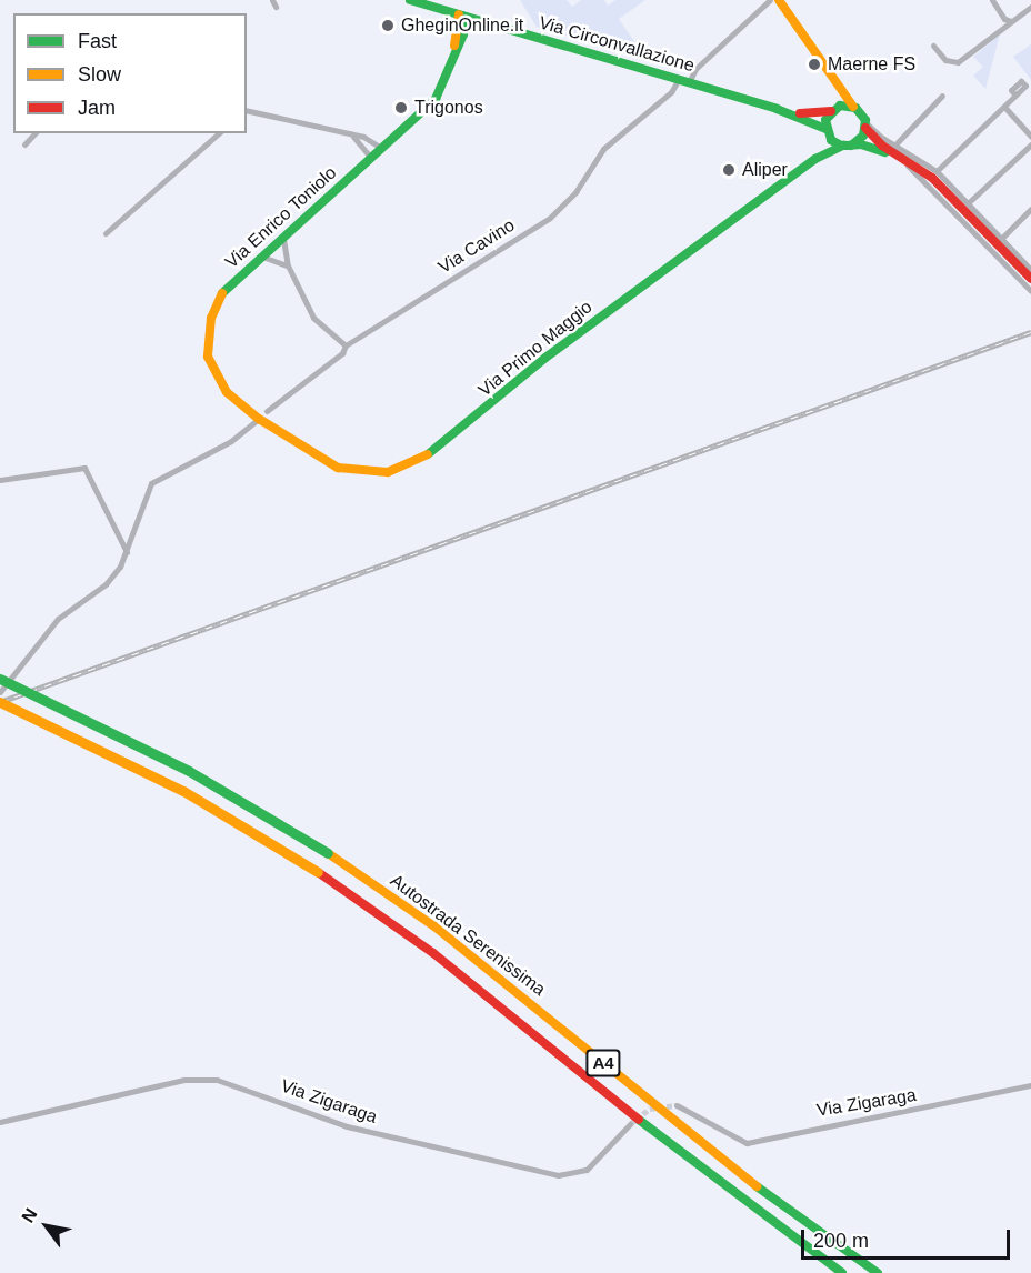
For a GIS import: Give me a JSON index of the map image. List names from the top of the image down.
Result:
{
  "streets": {
    "main road": [
      "Via Circonvallazione",
      "Via Enrico Toniolo",
      "Via Primo Maggio",
      "Autostrada Serenissima",
      "A4"
    ],
    "street": ["Via Cavino", "Via Zigaraga"]
  },
  "crossings": [
    ["Via Circonvallazione", "Via Enrico Toniolo"],
    ["Via Circonvallazione", "Via Cavino"],
    ["Via Circonvallazione", "Via Primo Maggio"],
    ["Via Enrico Toniolo", "Via Cavino"],
    ["Via Enrico Toniolo", "Via Primo Maggio"],
    ["Via Cavino", "Via Primo Maggio"]
  ],
  "places": [
    "GheginOnline.it",
    "Maerne FS",
    "Trigonos",
    "Aliper"
  ],
  "legend": ["Fast", "Slow", "Jam"],
  "scale_bar": "200 m",
  "north": "top left"
}
